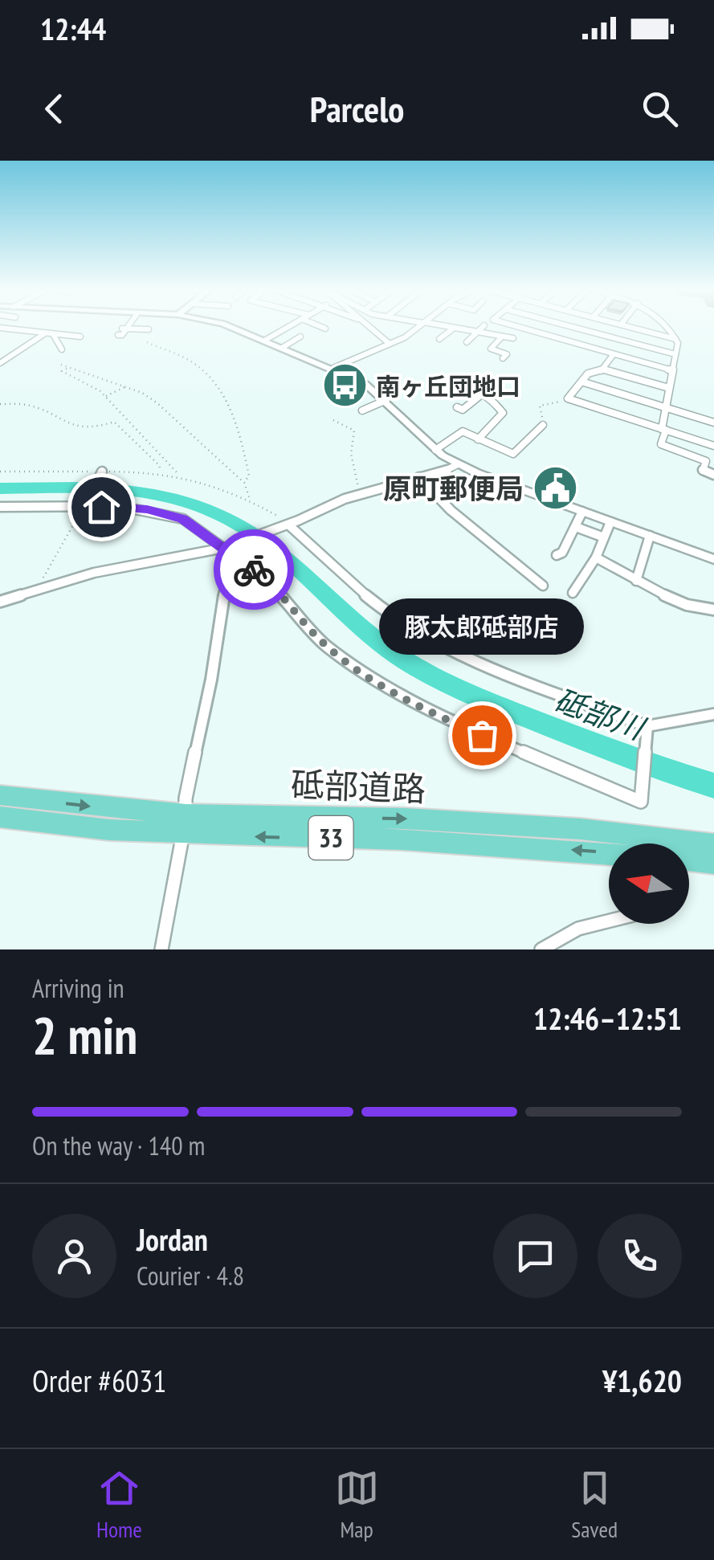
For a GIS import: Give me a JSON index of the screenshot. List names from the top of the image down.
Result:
{
  "streets": {
    "highway": ["砥部道路", "33"]
  },
  "water": ["砥部川"],
  "places": {
    "bus stop": ["南ヶ丘団地口"],
    "public building": ["原町郵便局"],
    "other": ["豚太郎砥部店"]
  },
  "north": "left",
  "page": {
    "status": "12:44",
    "header": "Parcelo",
    "bubble": "豚太郎砥部店",
    "heading": ["2 min", "Arriving in", "12:46–12:51"],
    "panel": [
      "Jordan",
      "Courier · 4.8",
      "Order #6031",
      "¥1,620"
    ],
    "bar": "On the way · 140 m",
    "tabs": ["Home", "Map", "Saved"]
  }
}
